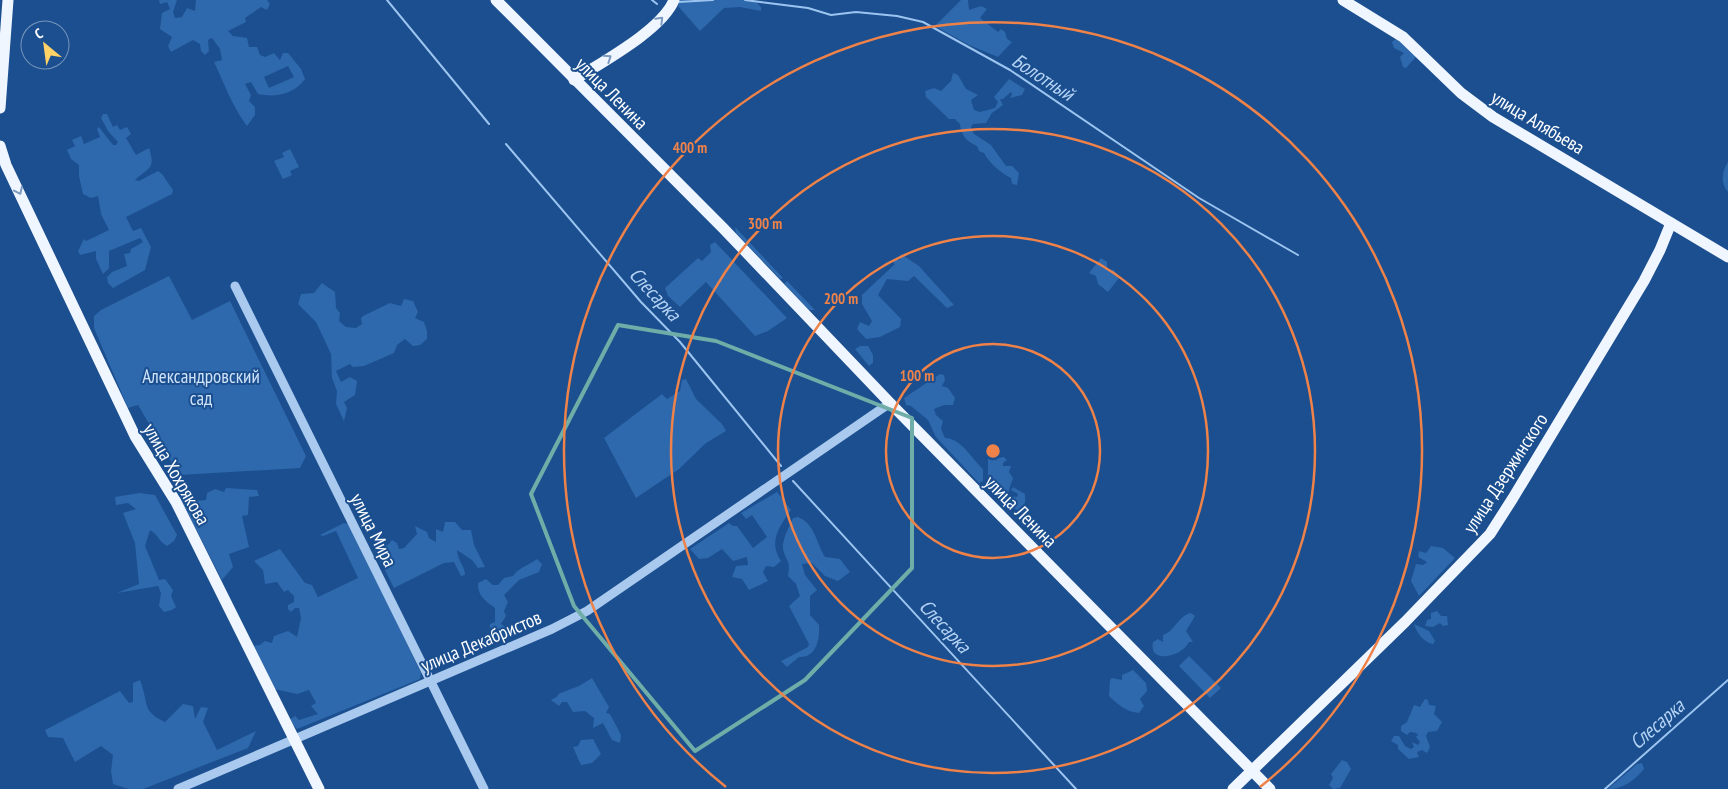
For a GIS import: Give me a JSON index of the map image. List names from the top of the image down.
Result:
{
  "streets": {
    "main road": [
      "улица Ленина",
      "улица Алябьева",
      "улица Дзержинского",
      "улица Хохрякова"
    ],
    "street": ["улица Мира", "улица Декабристов"]
  },
  "crossings": [
    ["улица Ленина", "улица Дзержинского"],
    ["улица Ленина", "улица Декабристов"],
    ["улица Алябьева", "улица Дзержинского"],
    ["улица Хохрякова", "улица Декабристов"],
    ["улица Мира", "улица Декабристов"]
  ],
  "one_way": ["улица Хохрякова"],
  "water": ["Болотный", "Слесарка"],
  "parks": ["Александровский сад"],
  "north": "top left",
  "rings": [
    "400 m",
    "300 m",
    "200 m",
    "100 m"
  ]
}
